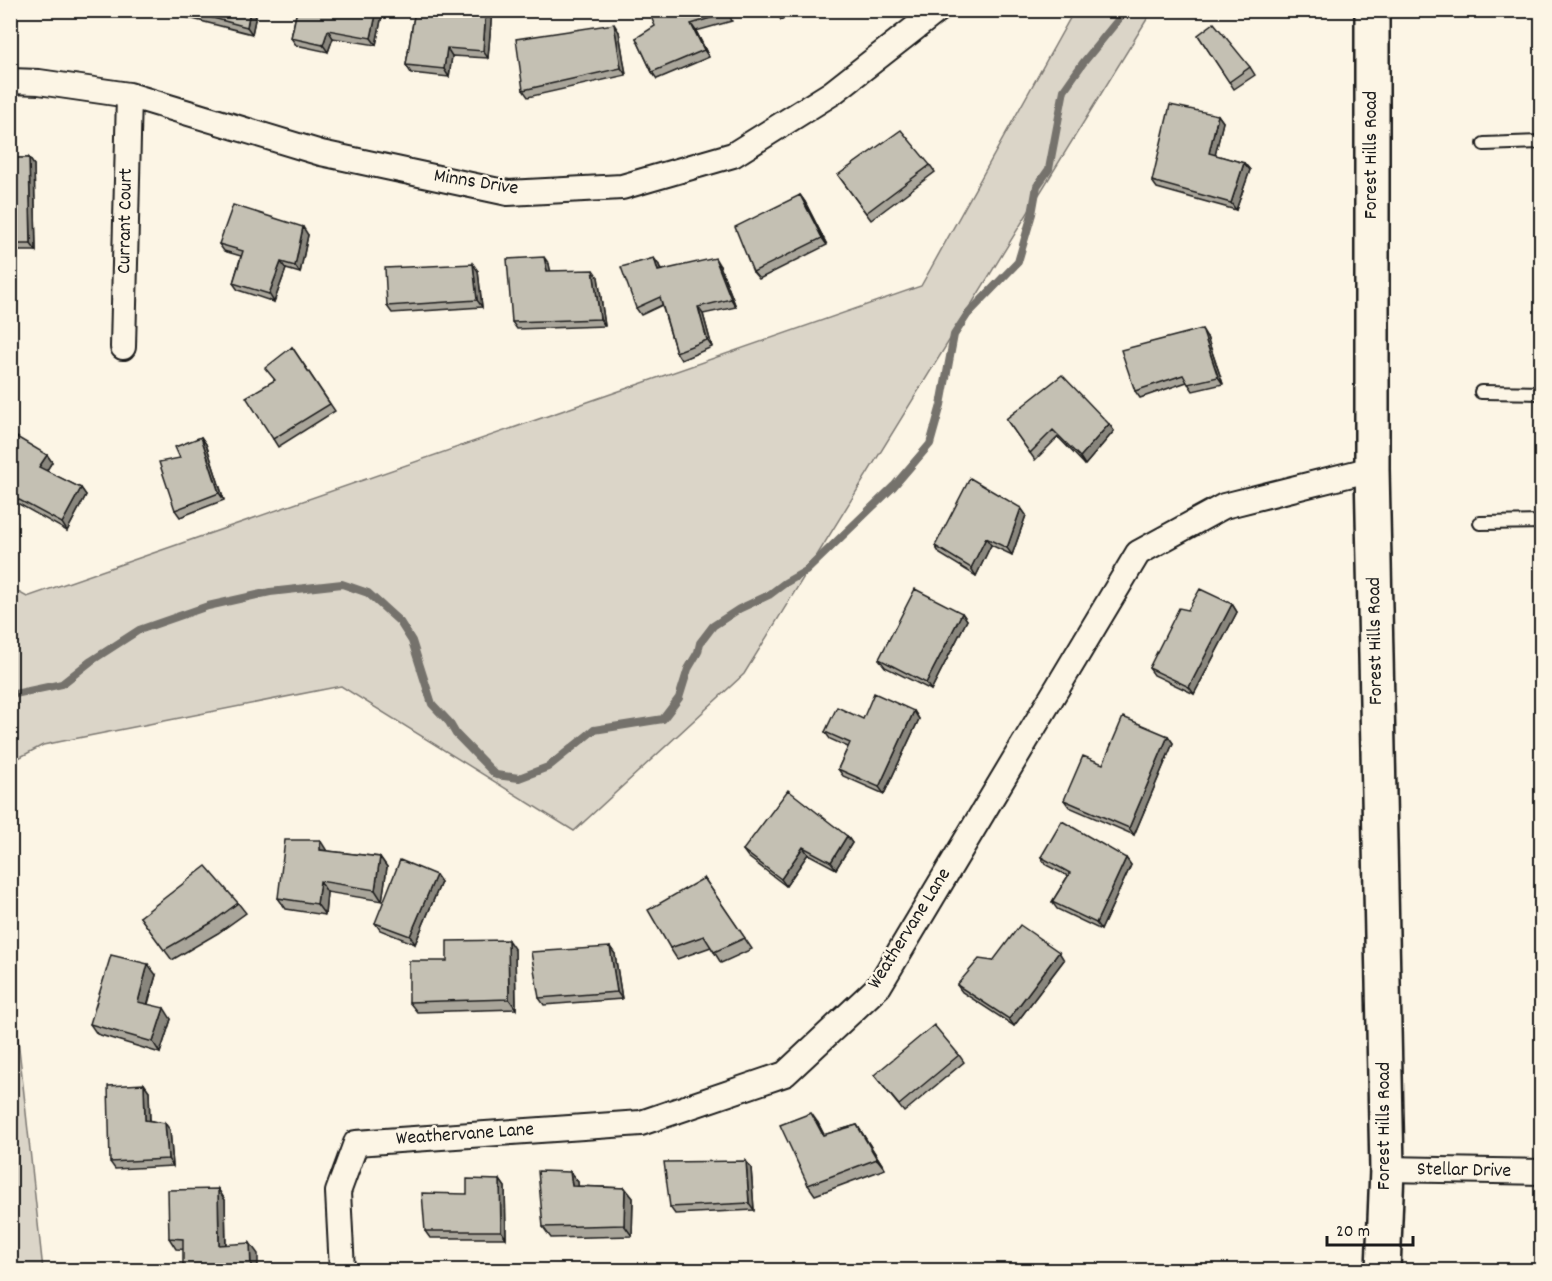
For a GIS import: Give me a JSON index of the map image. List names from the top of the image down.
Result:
{
  "streets": {
    "street": [
      "Forest Hills Road",
      "Minns Drive",
      "Currant Court",
      "Weathervane Lane",
      "Stellar Drive"
    ]
  },
  "crossings": [
    ["Forest Hills Road", "Weathervane Lane"],
    ["Forest Hills Road", "Stellar Drive"],
    ["Minns Drive", "Currant Court"]
  ],
  "scale_bar": "20 m"
}
